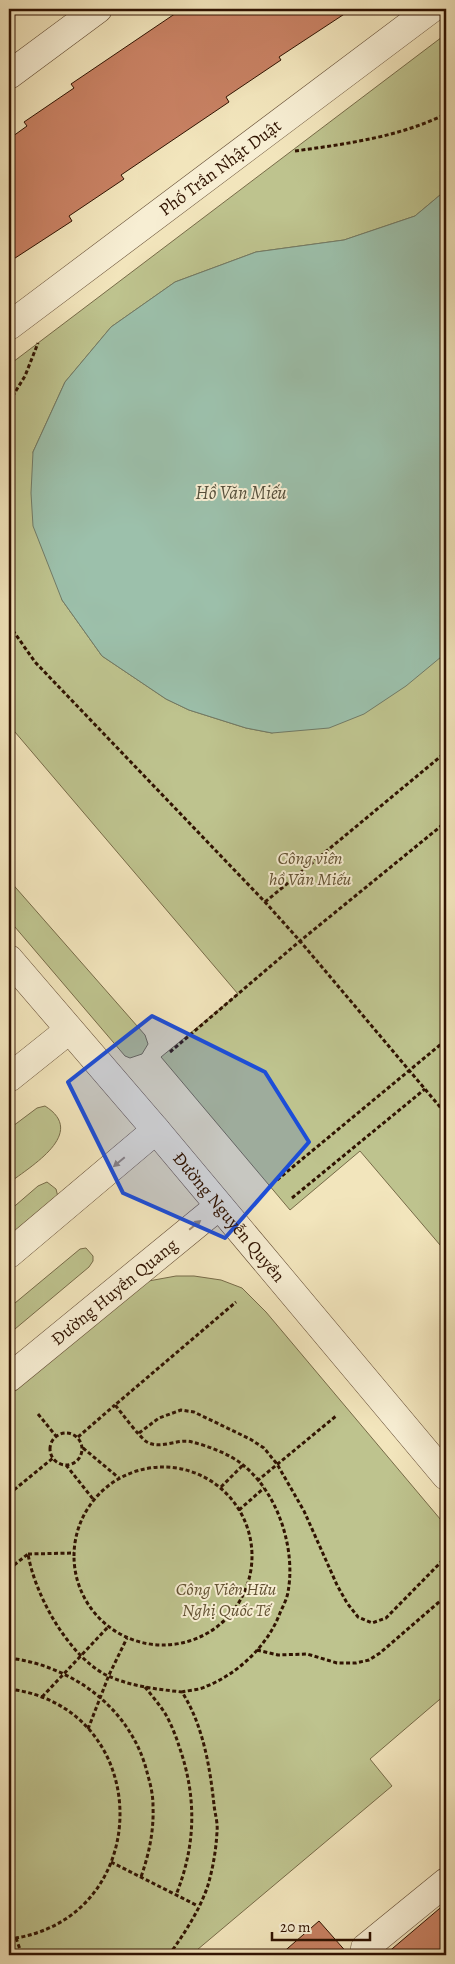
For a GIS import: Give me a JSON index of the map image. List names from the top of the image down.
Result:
{
  "streets": {
    "street": ["Phố Trần Nhật Duật", "Đường Nguyễn Quyền", "Đường Huyền Quang"]
  },
  "crossings": [
    ["Đường Nguyễn Quyền", "Đường Huyền Quang"]
  ],
  "water": ["Hồ Văn Miếu"],
  "parks": ["Công viên hồ Văn Miếu", "Công Viên Hữu Nghị Quốc Tế"],
  "scale_bar": "20 m"
}
